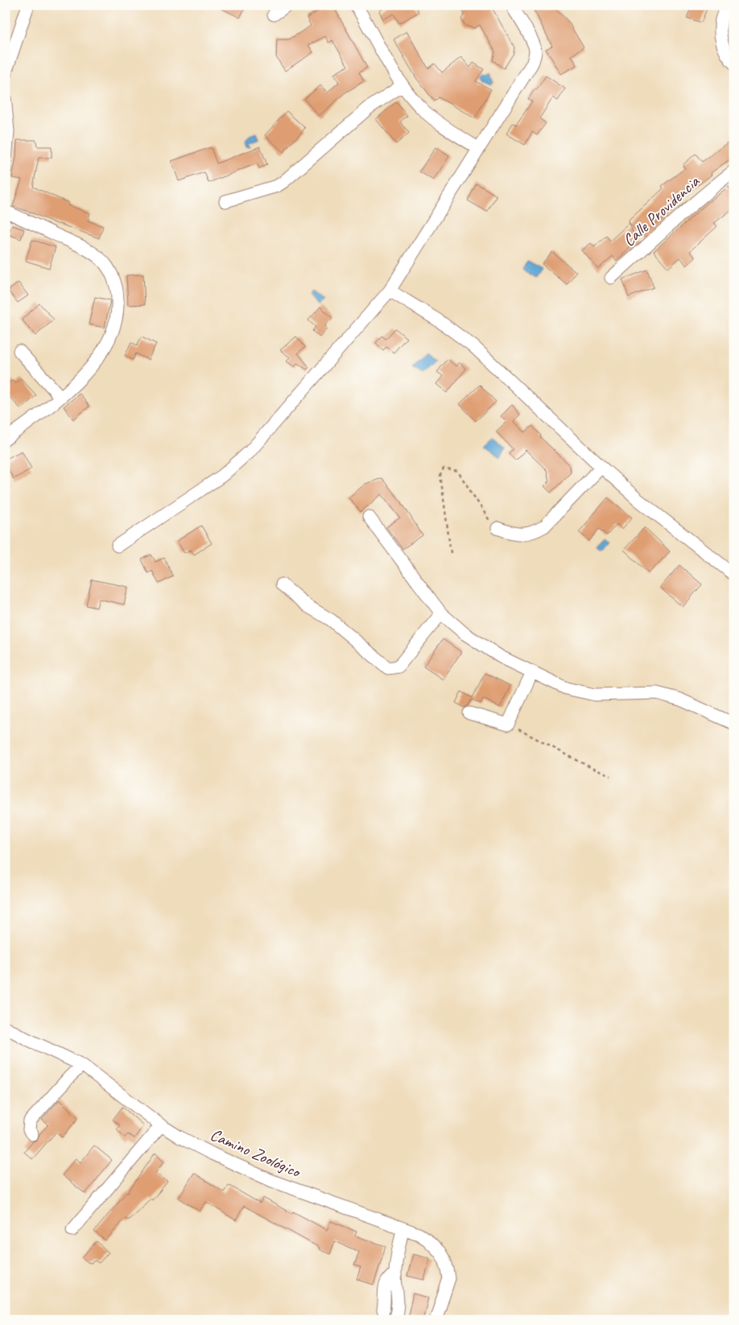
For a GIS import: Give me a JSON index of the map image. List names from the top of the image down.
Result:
{
  "streets": {
    "street": ["Calle Providencia", "Camino Zoológico"]
  }
}
